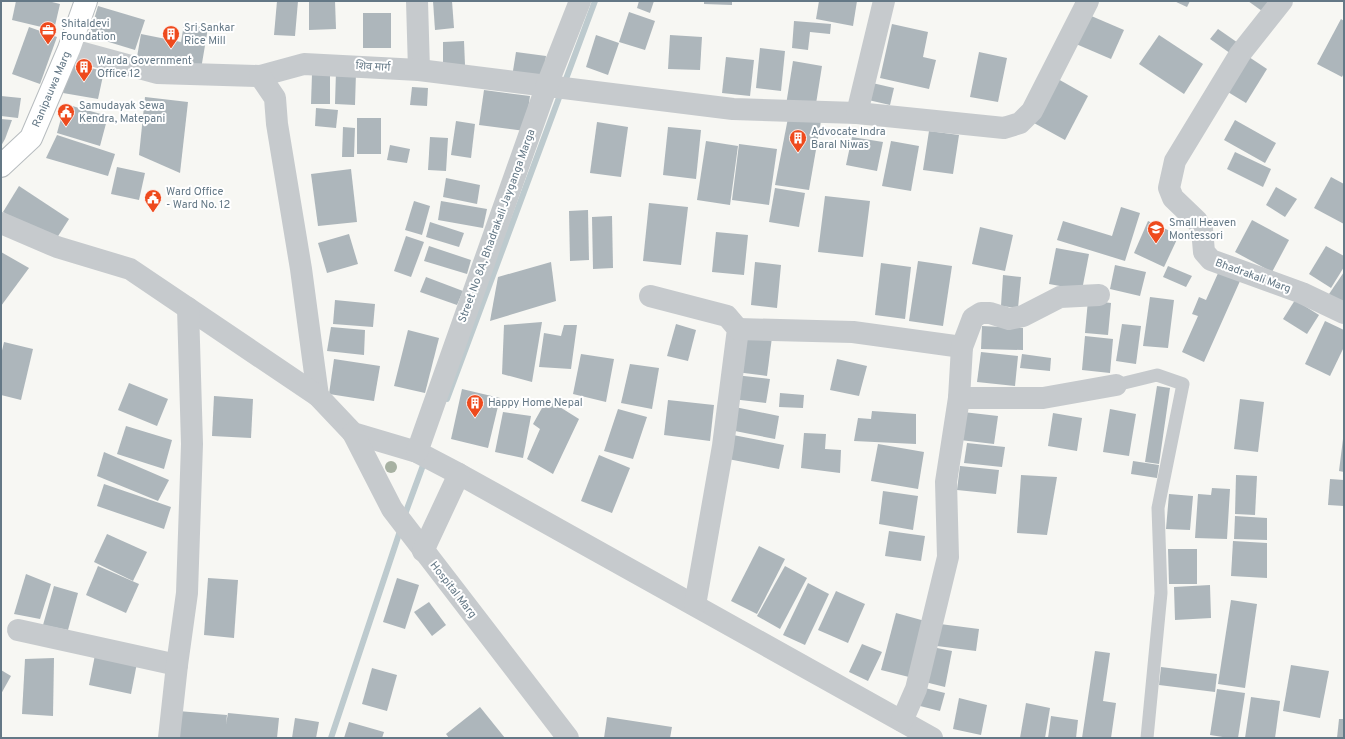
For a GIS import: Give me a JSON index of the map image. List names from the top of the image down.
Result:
{
  "streets": {
    "main road": ["Ranipauwa Marg"],
    "street": [
      "शिव मार्ग",
      "Street No 8A, Bhadrakali Jayganga Marga",
      "Bhadrakali Marg",
      "Hospital Marg"
    ]
  },
  "crossings": [
    ["शिव मार्ग", "Ranipauwa Marg"],
    ["शिव मार्ग", "Street No 8A, Bhadrakali Jayganga Marga"]
  ],
  "places": {
    "office": ["Shitaldevi Foundation"],
    "building": [
      "Sri Sankar Rice Mill",
      "Warda Government Office 12",
      "Advocate Indra Baral Niwas",
      "Happy Home Nepal"
    ],
    "public building": ["Samudayak Sewa Kendra, Matepani", "Ward Office - Ward No. 12"],
    "school or university": ["Small Heaven Montessori"]
  }
}
